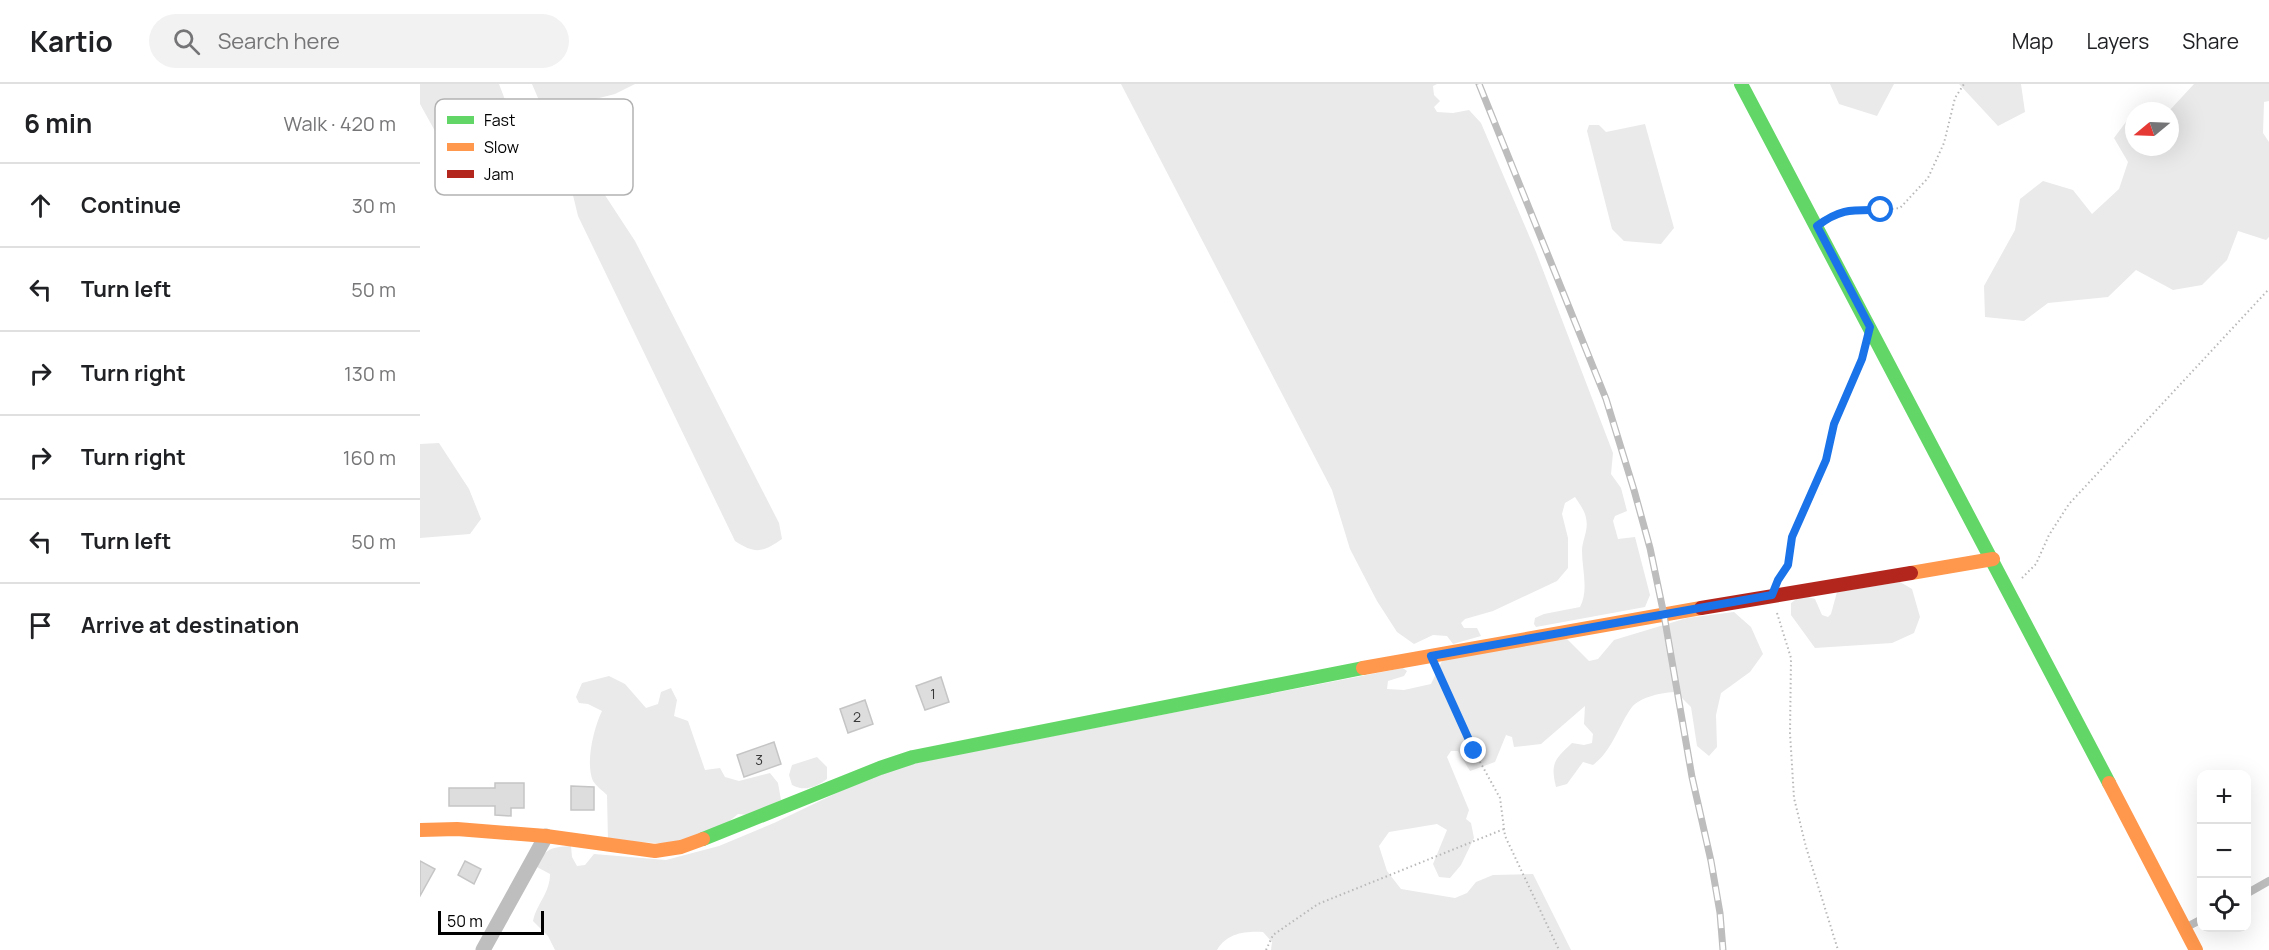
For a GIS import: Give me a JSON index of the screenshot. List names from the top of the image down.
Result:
{
  "house_numbers": ["1", "2", "3"],
  "legend": ["Fast", "Slow", "Jam"],
  "scale_bar": "50 m",
  "north": "left",
  "page": {
    "header": "Kartio",
    "search": "Search here",
    "nav": ["Map", "Layers", "Share"],
    "heading": ["6 min", "Walk · 420 m"],
    "list": [
      ["Continue", "30 m"],
      ["Turn left", "50 m"],
      ["Turn right", "130 m"],
      ["Turn right", "160 m"],
      ["Turn left", "50 m"],
      "Arrive at destination"
    ],
    "map_buttons": ["+", "−"],
    "scale": "50 m"
  }
}
